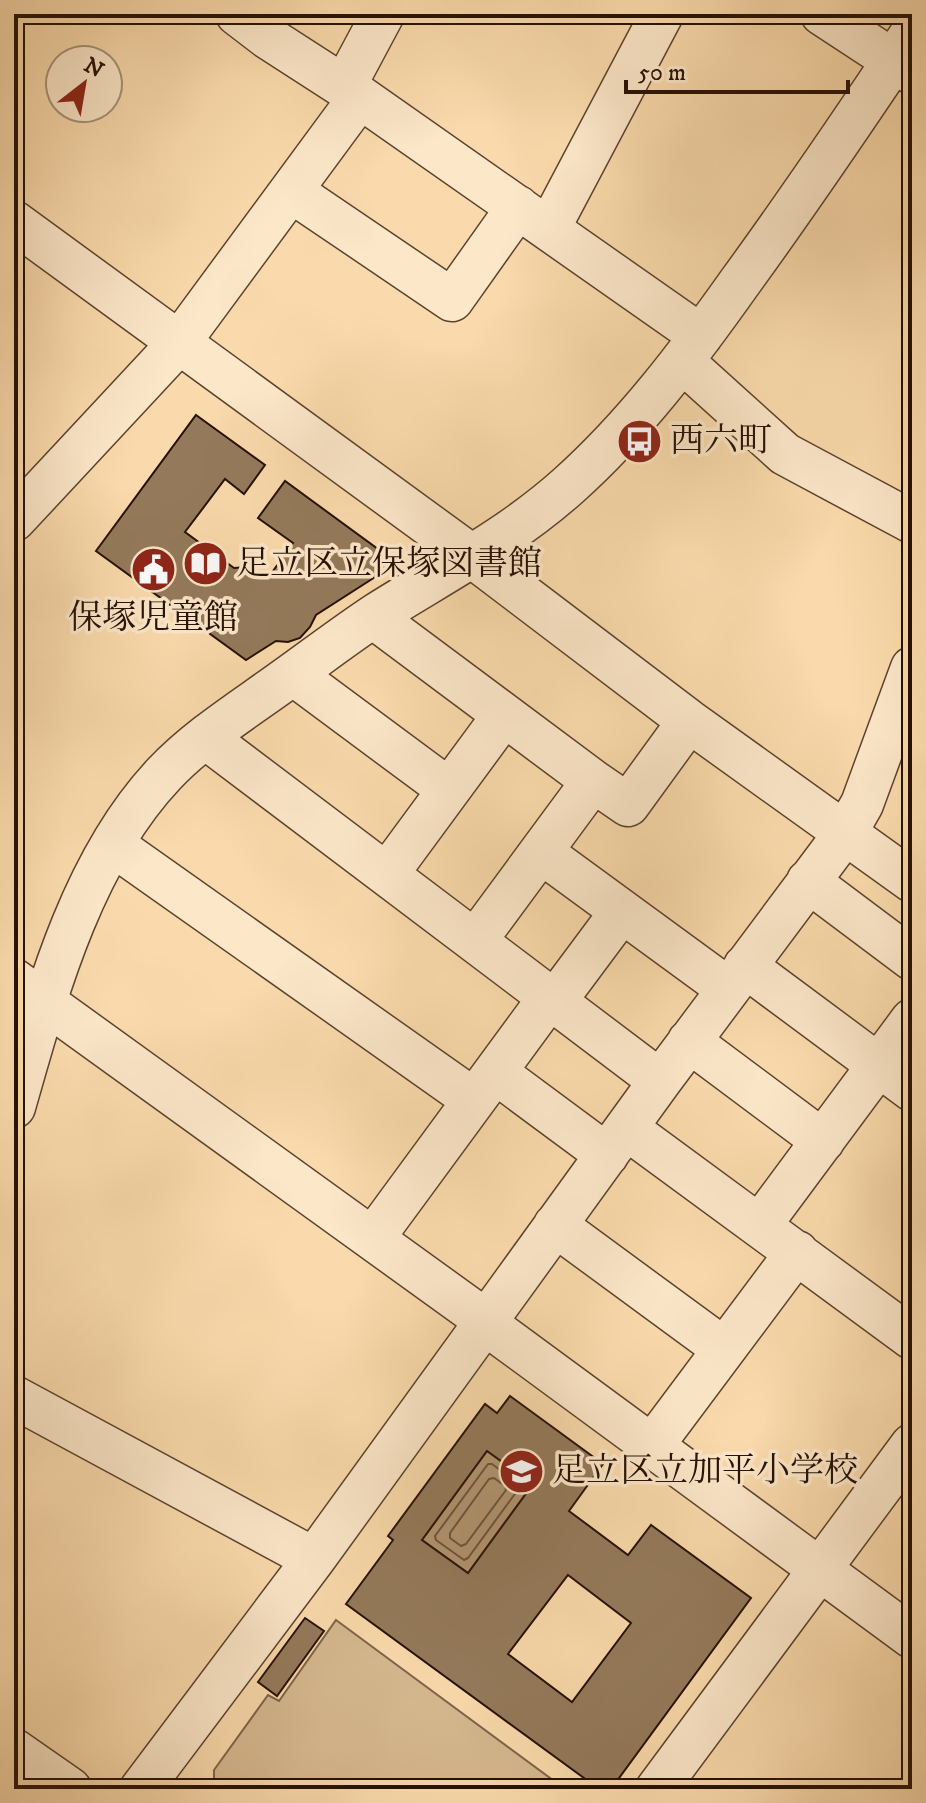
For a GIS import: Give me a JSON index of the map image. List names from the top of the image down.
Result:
{
  "places": {
    "bus stop": ["西六町"],
    "library": ["足立区立保塚図書館"],
    "public building": ["保塚児童館"],
    "school or university": ["足立区立加平小学校"]
  },
  "scale_bar": "50 m",
  "north": "top right"
}
